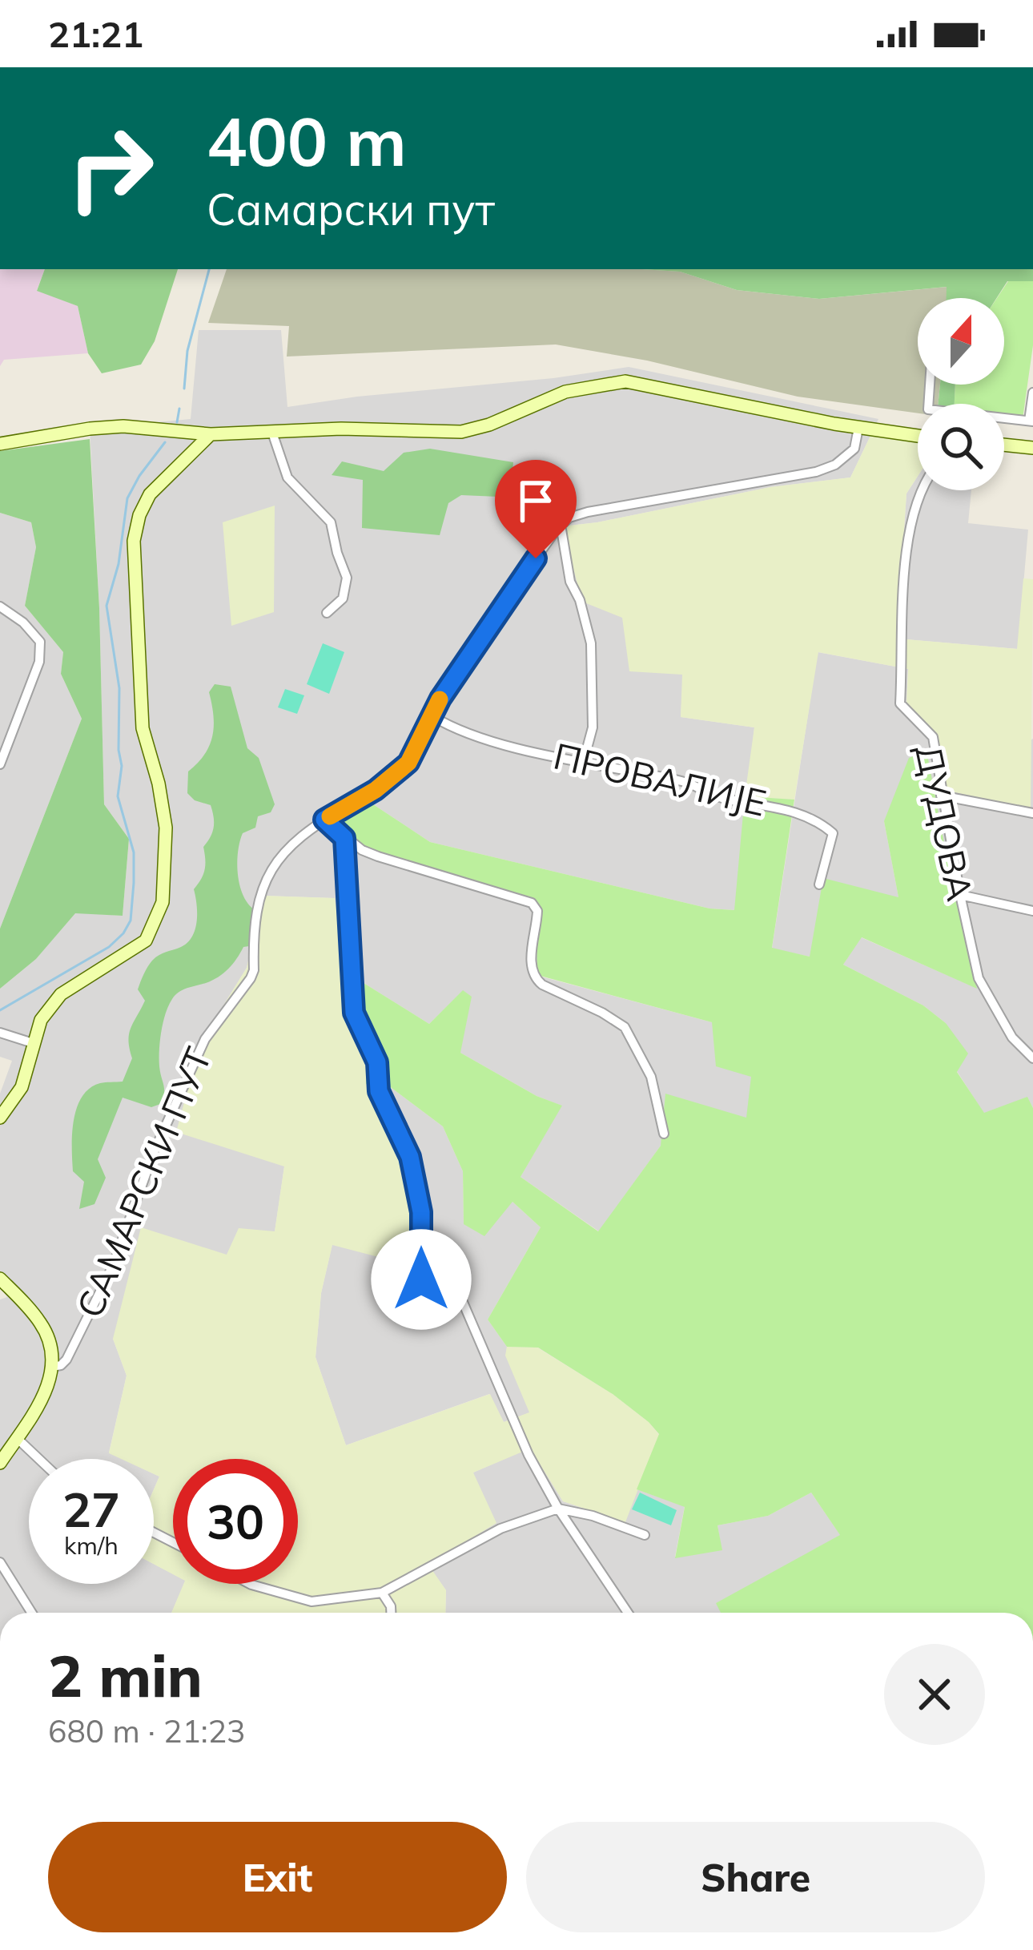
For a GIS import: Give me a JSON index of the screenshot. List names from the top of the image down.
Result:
{
  "streets": {
    "street": ["ПРОВАЛИЈЕ", "ДУДОВА", "САМАРСКИ ПУТ"]
  },
  "crossings": [
    ["ПРОВАЛИЈЕ", "САМАРСКИ ПУТ"]
  ],
  "north": "top",
  "page": {
    "status": "21:21",
    "turn": ["400 m", "Самарски пут"],
    "speed": "27 km/h",
    "limit": "30",
    "heading": ["2 min", "680 m · 21:23"],
    "buttons": ["Exit", "Share"]
  }
}
